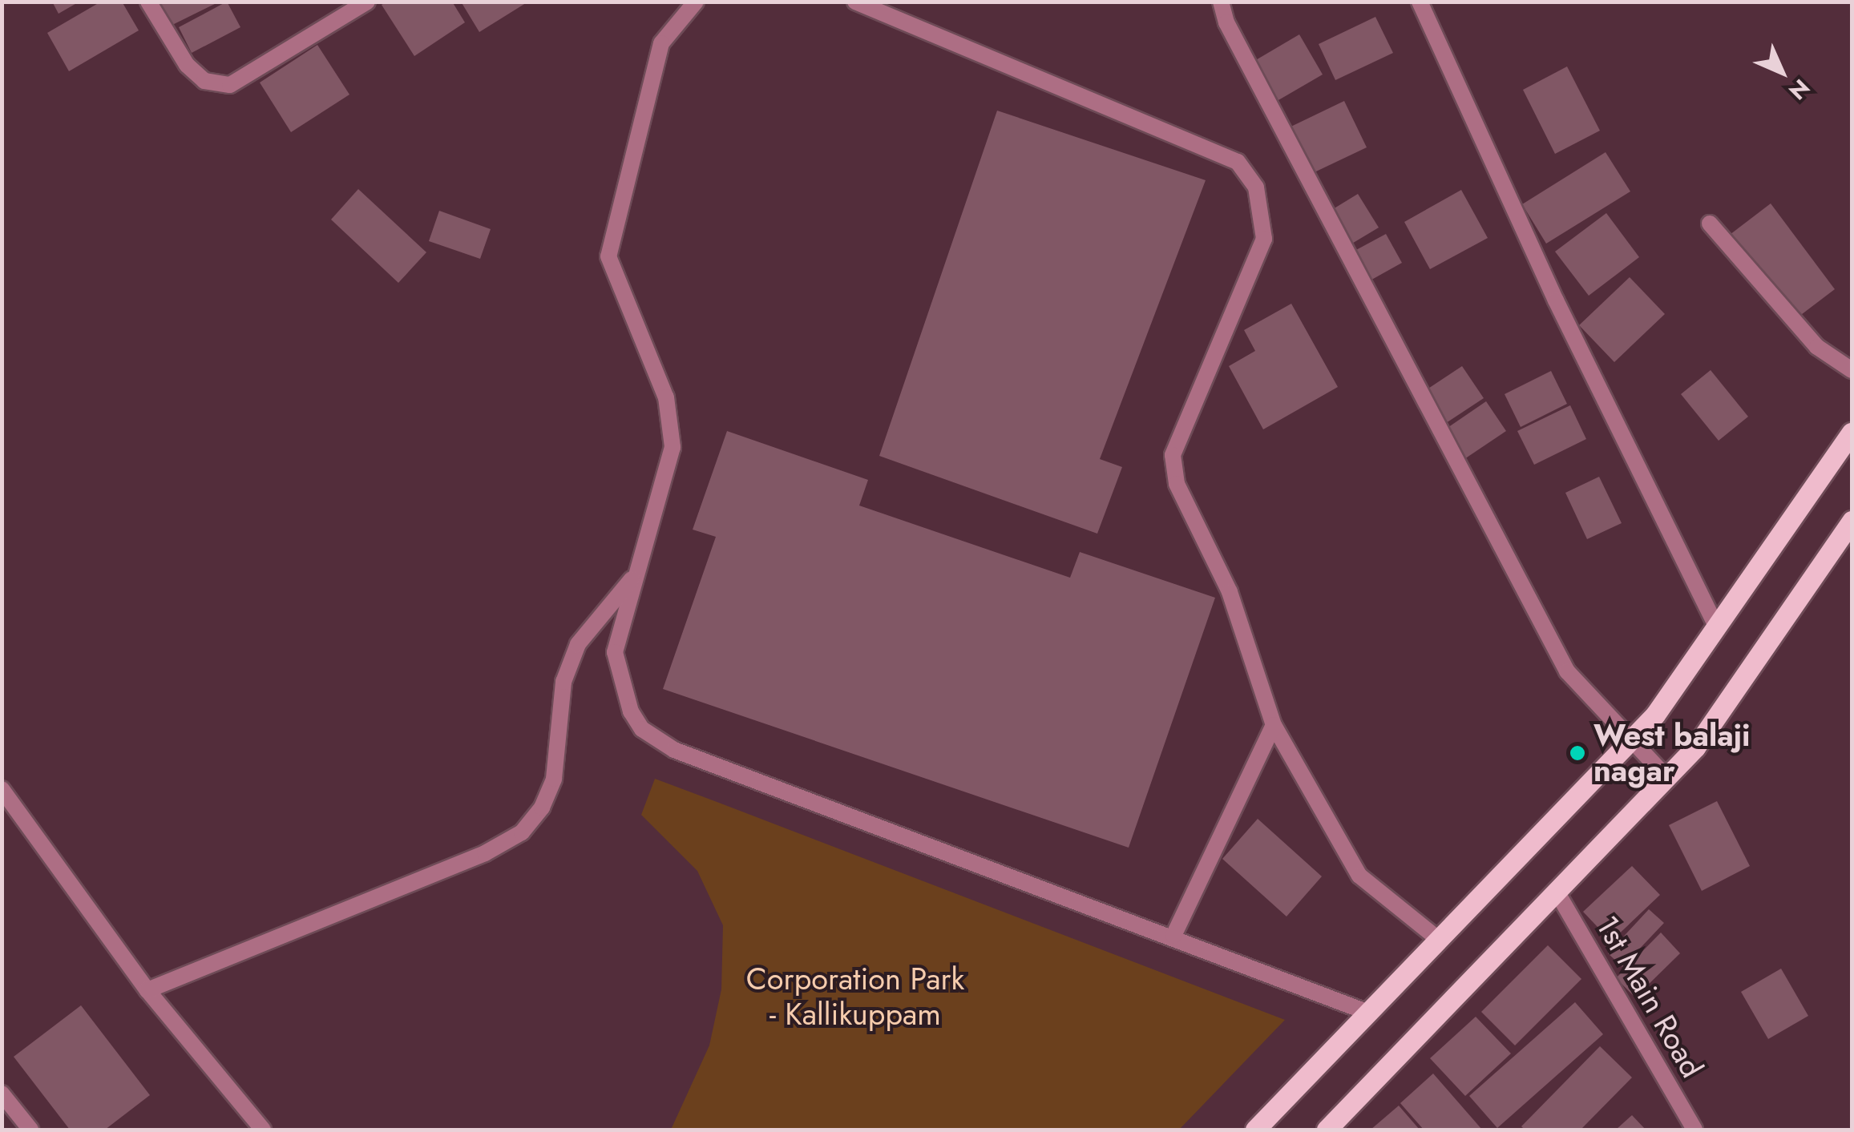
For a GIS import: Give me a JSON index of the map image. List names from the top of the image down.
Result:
{
  "streets": {
    "street": ["1st Main Road"]
  },
  "parks": ["Corporation Park - Kallikuppam"],
  "places": ["West balaji nagar"],
  "north": "bottom right"
}
